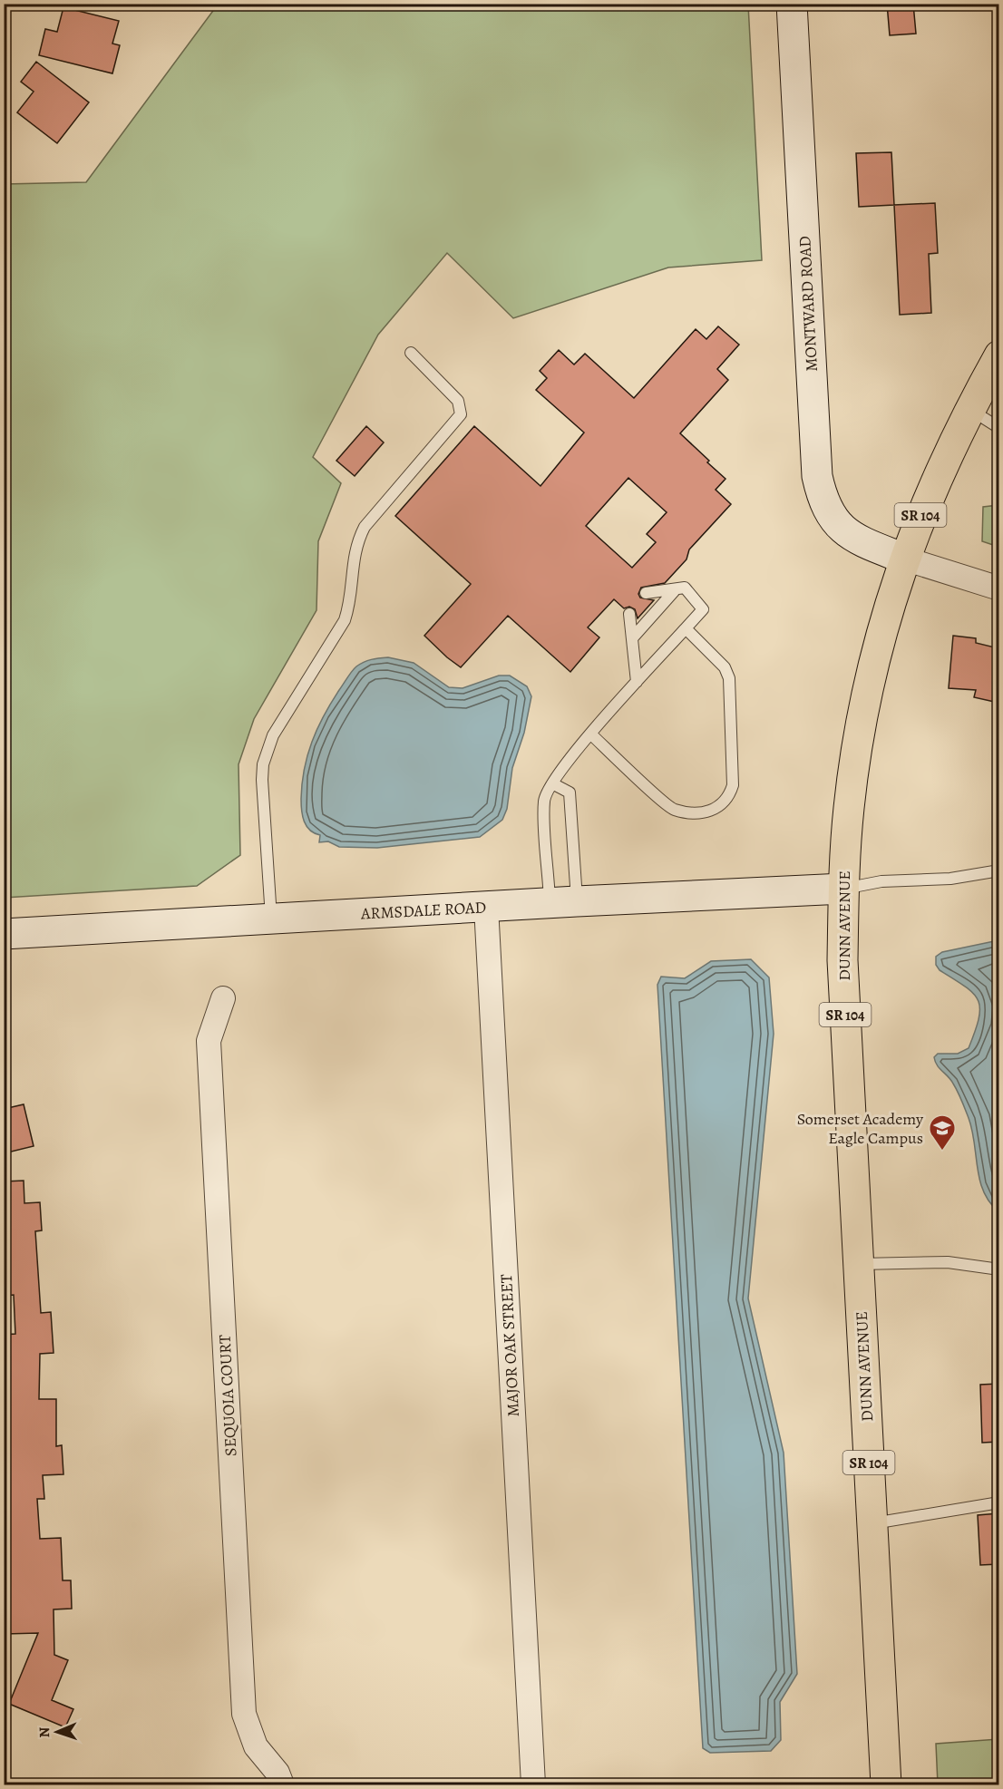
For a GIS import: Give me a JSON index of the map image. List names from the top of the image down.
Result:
{
  "streets": {
    "main road": ["SR 104", "DUNN AVENUE"],
    "street": [
      "MONTWARD ROAD",
      "ARMSDALE ROAD",
      "MAJOR OAK STREET",
      "SEQUOIA COURT"
    ]
  },
  "crossings": [
    ["MONTWARD ROAD", "DUNN AVENUE"],
    ["ARMSDALE ROAD", "DUNN AVENUE"],
    ["ARMSDALE ROAD", "MAJOR OAK STREET"]
  ],
  "places": {
    "school or university": ["Somerset Academy Eagle Campus"]
  },
  "north": "left"
}
